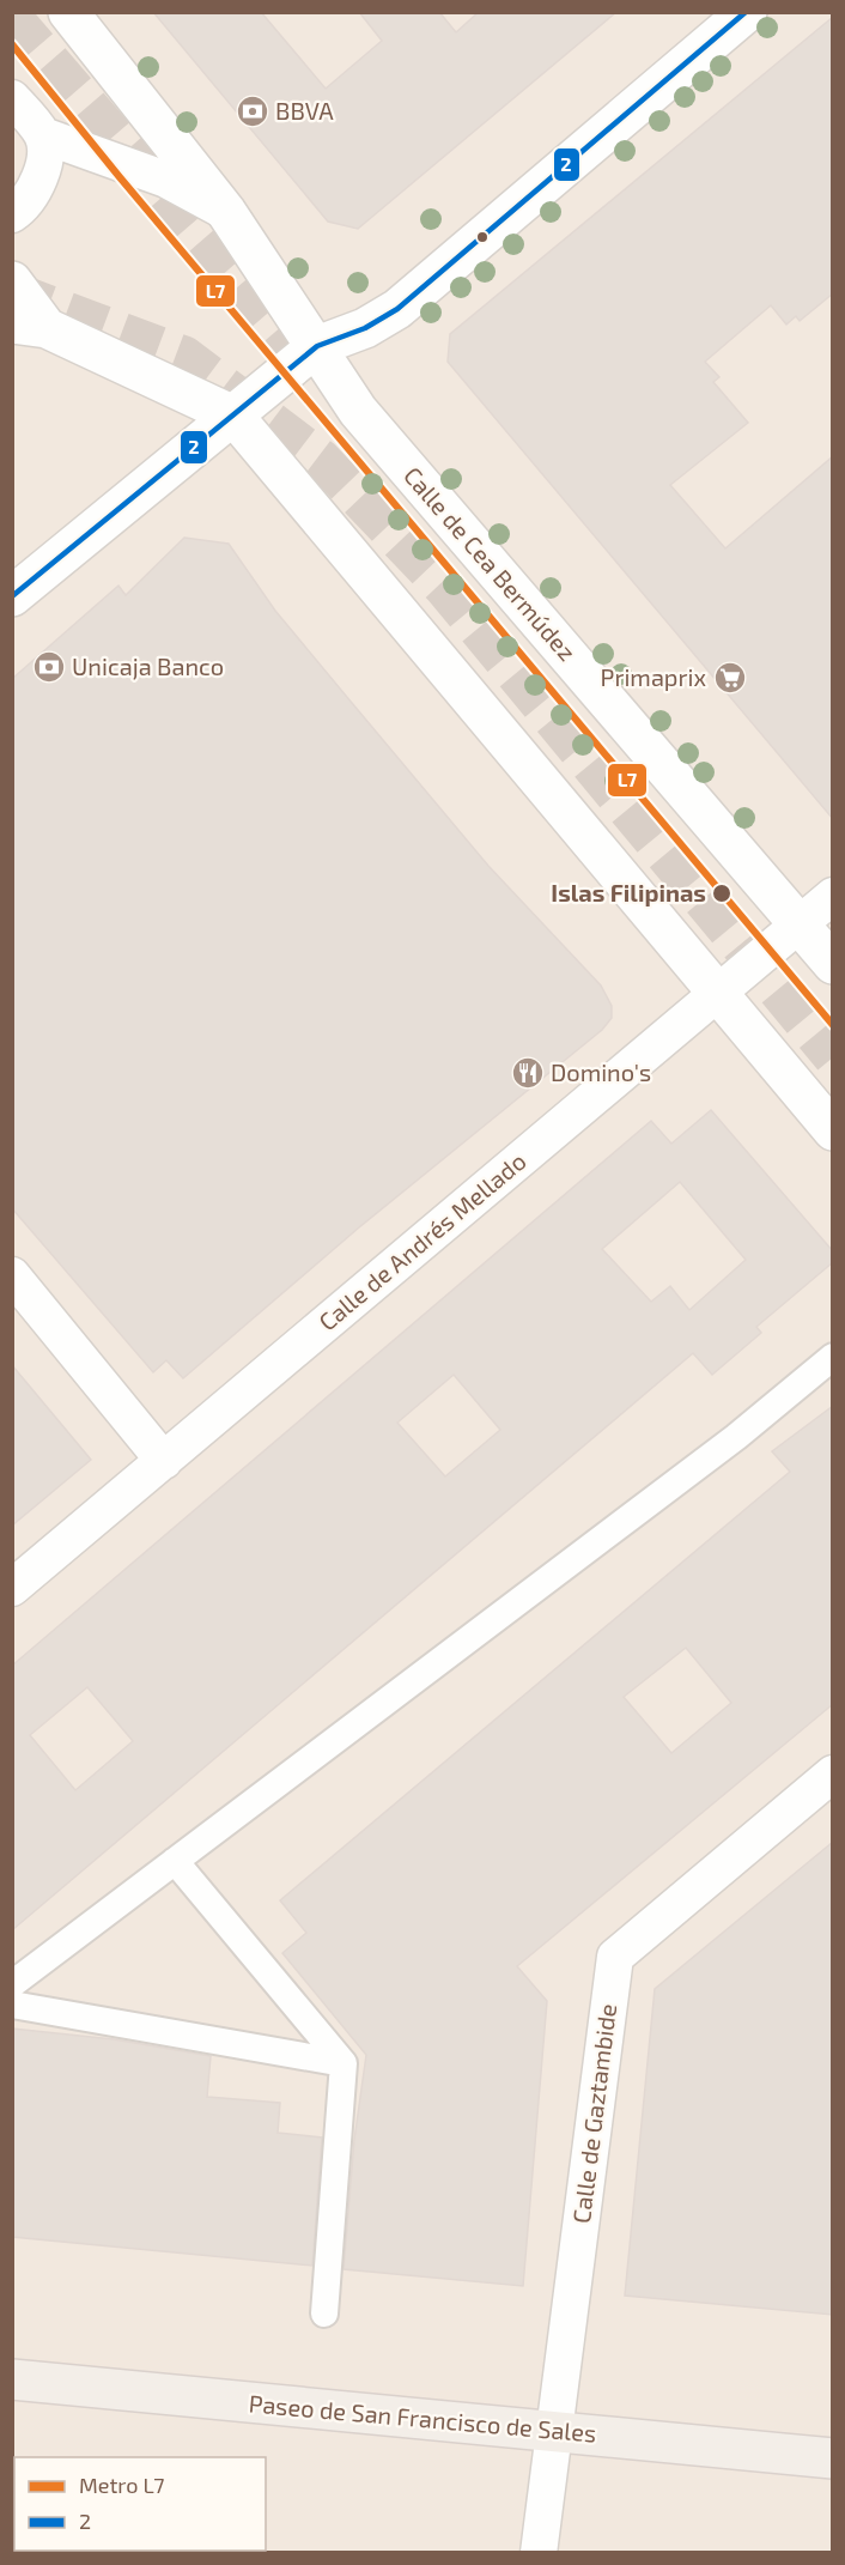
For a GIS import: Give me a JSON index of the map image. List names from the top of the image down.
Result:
{
  "streets": {
    "main road": ["Paseo de San Francisco de Sales"],
    "street": ["Calle de Cea Bermúdez", "Calle de Andrés Mellado", "Calle de Gaztambide"]
  },
  "crossings": [
    ["Calle de Cea Bermúdez", "Calle de Andrés Mellado"],
    ["Calle de Gaztambide", "Paseo de San Francisco de Sales"]
  ],
  "places": {
    "bank": ["BBVA", "Unicaja Banco"],
    "supermarket": ["Primaprix"],
    "other": ["Islas Filipinas"],
    "restaurant": ["Domino's"]
  },
  "lines": ["transit line 2", "metro line L7"],
  "legend": ["Metro L7", "2"]
}
